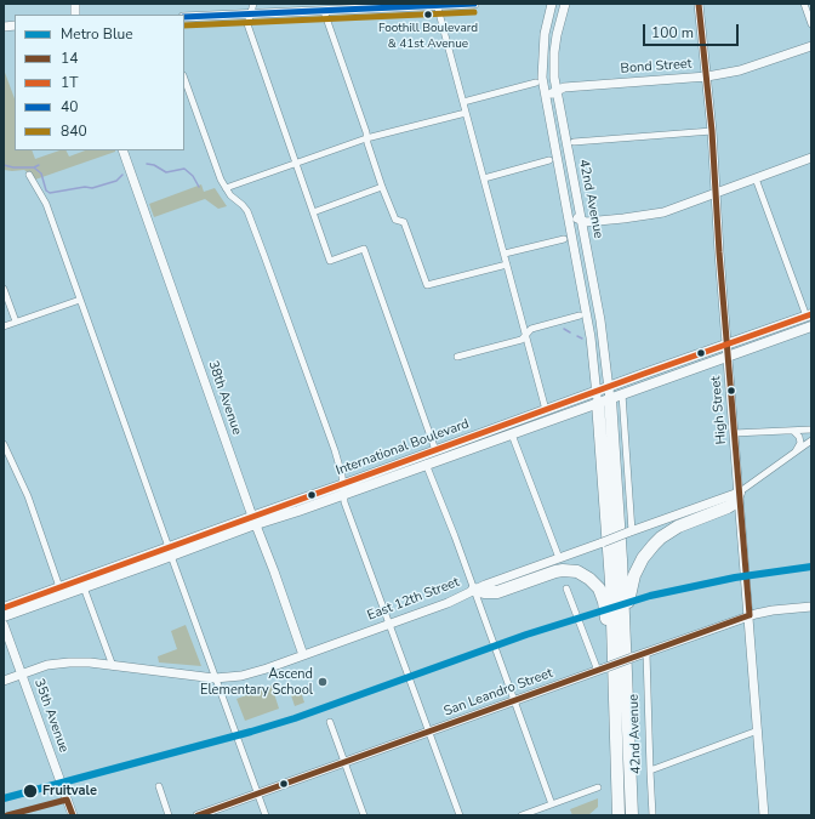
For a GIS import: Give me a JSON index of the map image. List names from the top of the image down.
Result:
{
  "streets": {
    "main road": [
      "Bond Street",
      "42nd Avenue",
      "38th Avenue",
      "High Street",
      "International Boulevard",
      "East 12th Street",
      "San Leandro Street",
      "35th Avenue"
    ]
  },
  "crossings": [
    ["Bond Street", "42nd Avenue"],
    ["Bond Street", "High Street"],
    ["42nd Avenue", "International Boulevard"],
    ["42nd Avenue", "San Leandro Street"],
    ["38th Avenue", "International Boulevard"],
    ["38th Avenue", "East 12th Street"],
    ["High Street", "International Boulevard"],
    ["High Street", "East 12th Street"],
    ["High Street", "San Leandro Street"],
    ["East 12th Street", "35th Avenue"]
  ],
  "places": ["Foothill Boulevard & 41st Avenue", "Ascend Elementary School", "Fruitvale"],
  "lines": [
    "transit line 14",
    "transit line 40",
    "transit line 840",
    "transit line 1T",
    "metro line Blue"
  ],
  "legend": [
    "Metro Blue",
    "14",
    "1T",
    "40",
    "840"
  ],
  "scale_bar": "100 m"
}
